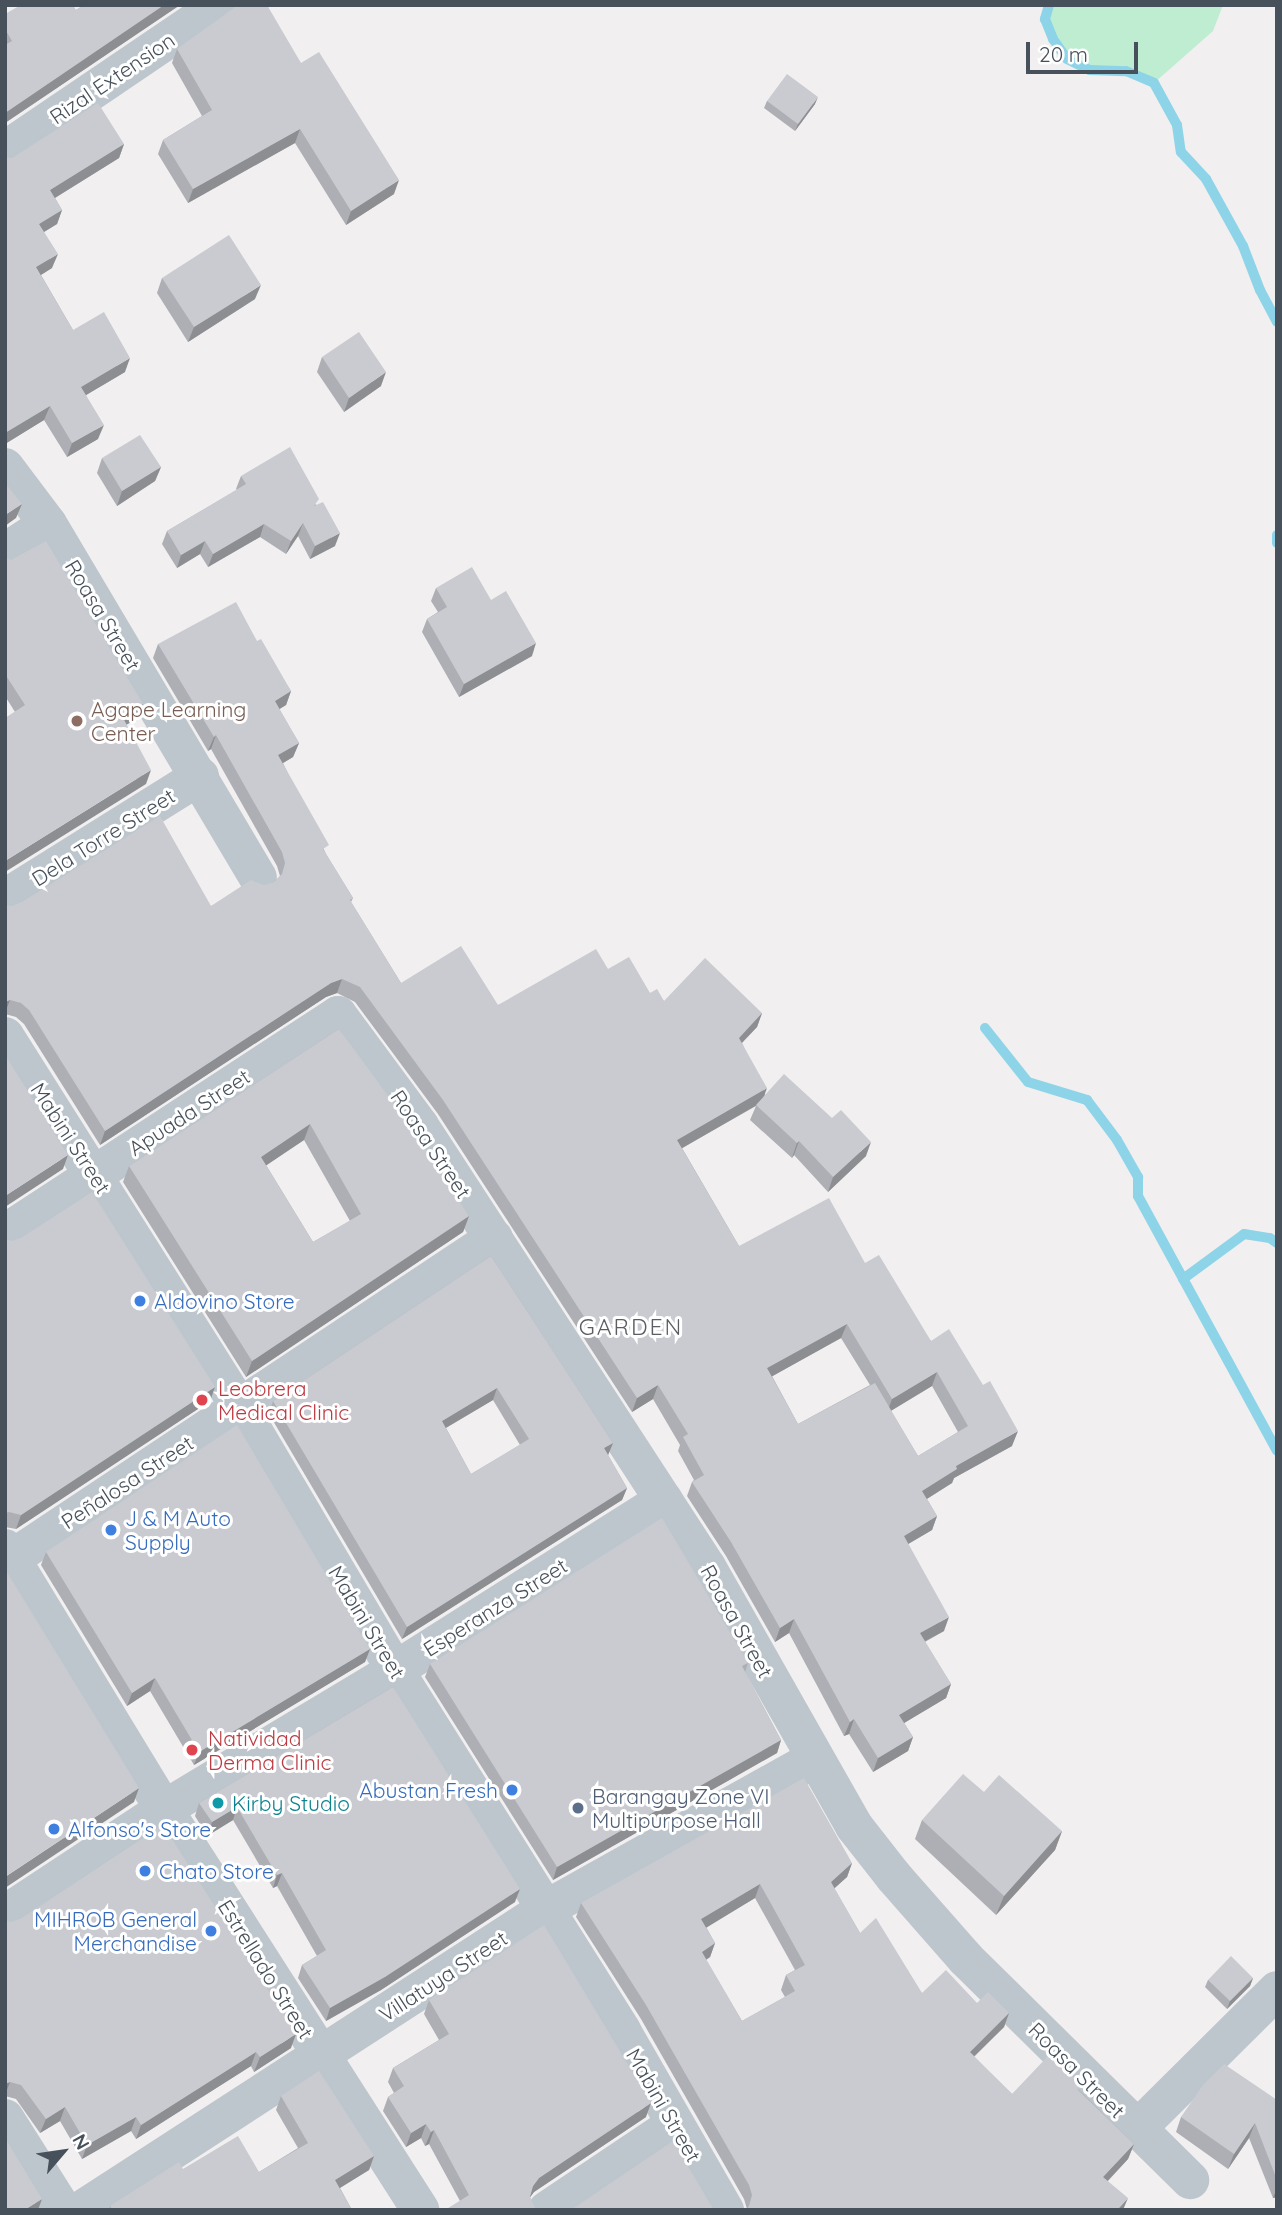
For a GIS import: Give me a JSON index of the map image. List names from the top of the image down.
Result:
{
  "streets": {
    "street": [
      "Rizal Extension",
      "Roasa Street",
      "Dela Torre Street",
      "Apuada Street",
      "Mabini Street",
      "Peñalosa Street",
      "Esperanza Street",
      "Estrellado Street",
      "Villatuya Street"
    ]
  },
  "crossings": [
    ["Roasa Street", "Dela Torre Street"],
    ["Roasa Street", "Apuada Street"],
    ["Roasa Street", "Peñalosa Street"],
    ["Roasa Street", "Esperanza Street"],
    ["Roasa Street", "Villatuya Street"],
    ["Apuada Street", "Mabini Street"],
    ["Mabini Street", "Peñalosa Street"],
    ["Mabini Street", "Esperanza Street"],
    ["Mabini Street", "Villatuya Street"],
    ["Peñalosa Street", "Estrellado Street"],
    ["Esperanza Street", "Estrellado Street"],
    ["Estrellado Street", "Villatuya Street"]
  ],
  "districts": ["GARDEN"],
  "places": [
    "Agape Learning Center",
    "Aldovino Store",
    "Leobrera Medical Clinic",
    "J & M Auto Supply",
    "Natividad Derma Clinic",
    "Abustan Fresh",
    "Kirby Studio",
    "Barangay Zone VI Multipurpose Hall",
    "Alfonso's Store",
    "Chato Store",
    "MIHROB General Merchandise"
  ],
  "scale_bar": "20 m",
  "north": "top right"
}
